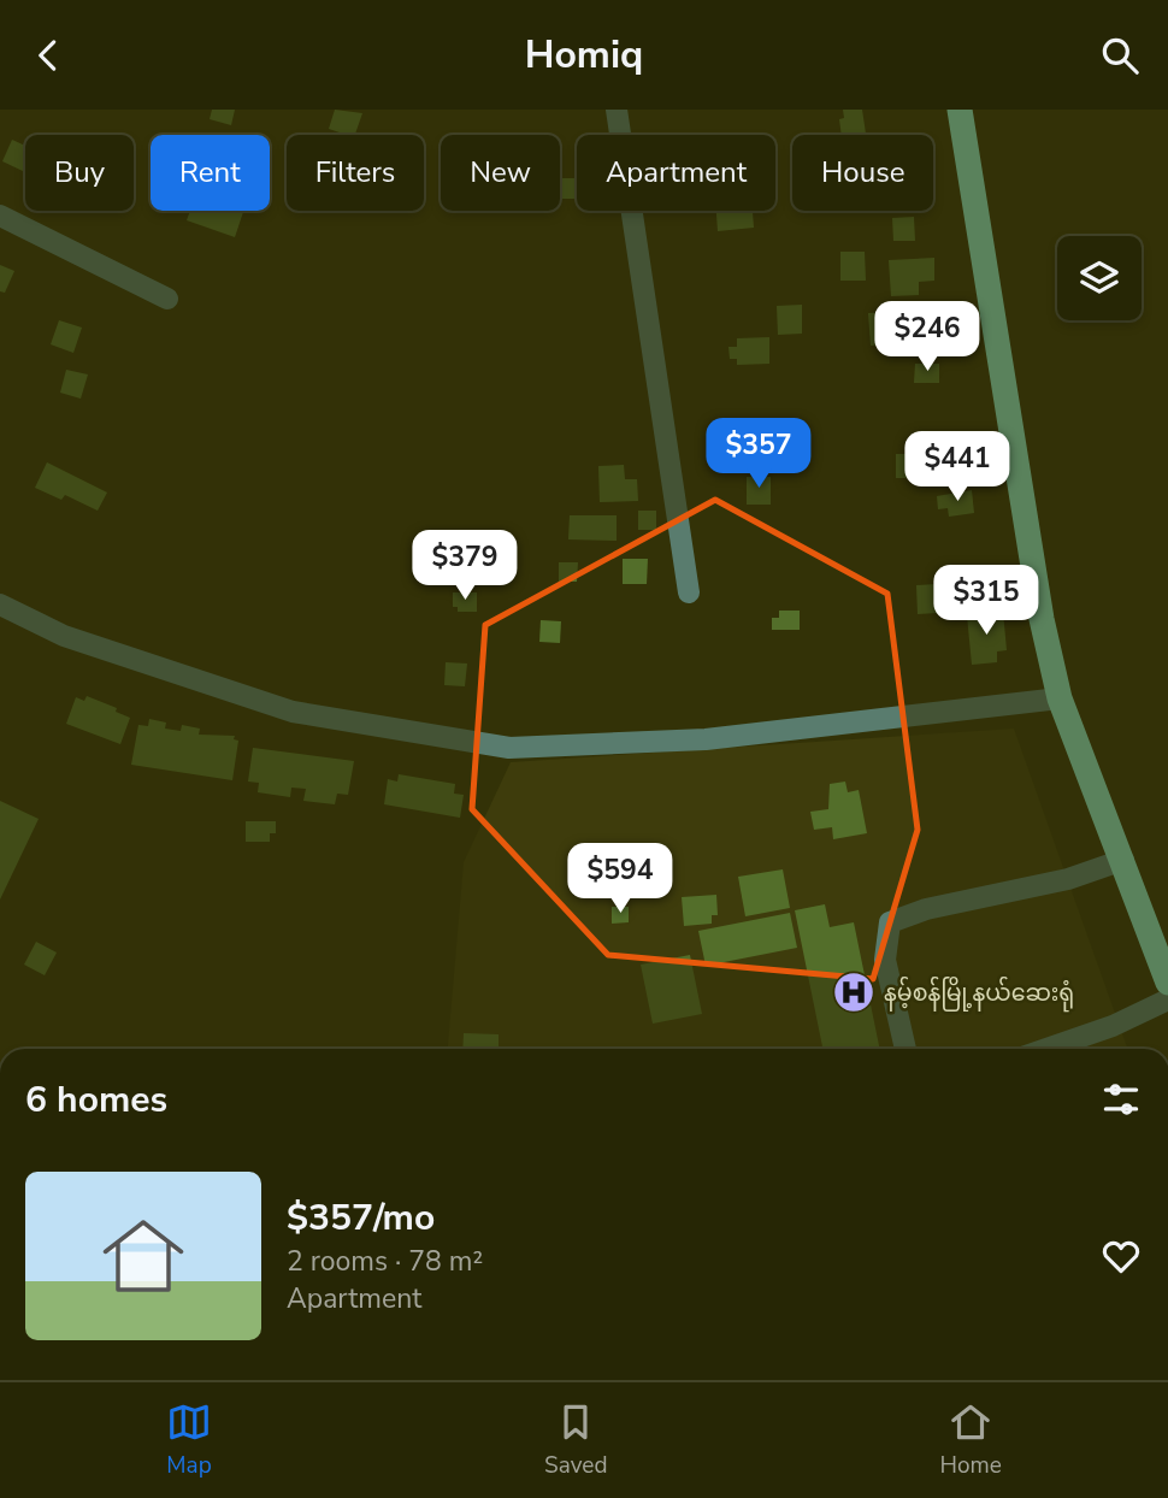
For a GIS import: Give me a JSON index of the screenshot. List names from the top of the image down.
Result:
{
  "places": {
    "hospital": ["နမ့်စန်မြို့နယ်ဆေးရုံ"]
  },
  "page": {
    "header": "Homiq",
    "chip": [
      "Buy",
      "Rent",
      "Filters",
      "New",
      "Apartment",
      "House"
    ],
    "price": [
      "$246",
      "$357",
      "$441",
      "$379",
      "$315",
      "$594"
    ],
    "heading": "6 homes",
    "list": [
      {
        "name": "$357/mo",
        "note": "2 rooms · 78 m² · Apartment"
      }
    ],
    "tabs": ["Map", "Saved", "Home"]
  }
}
